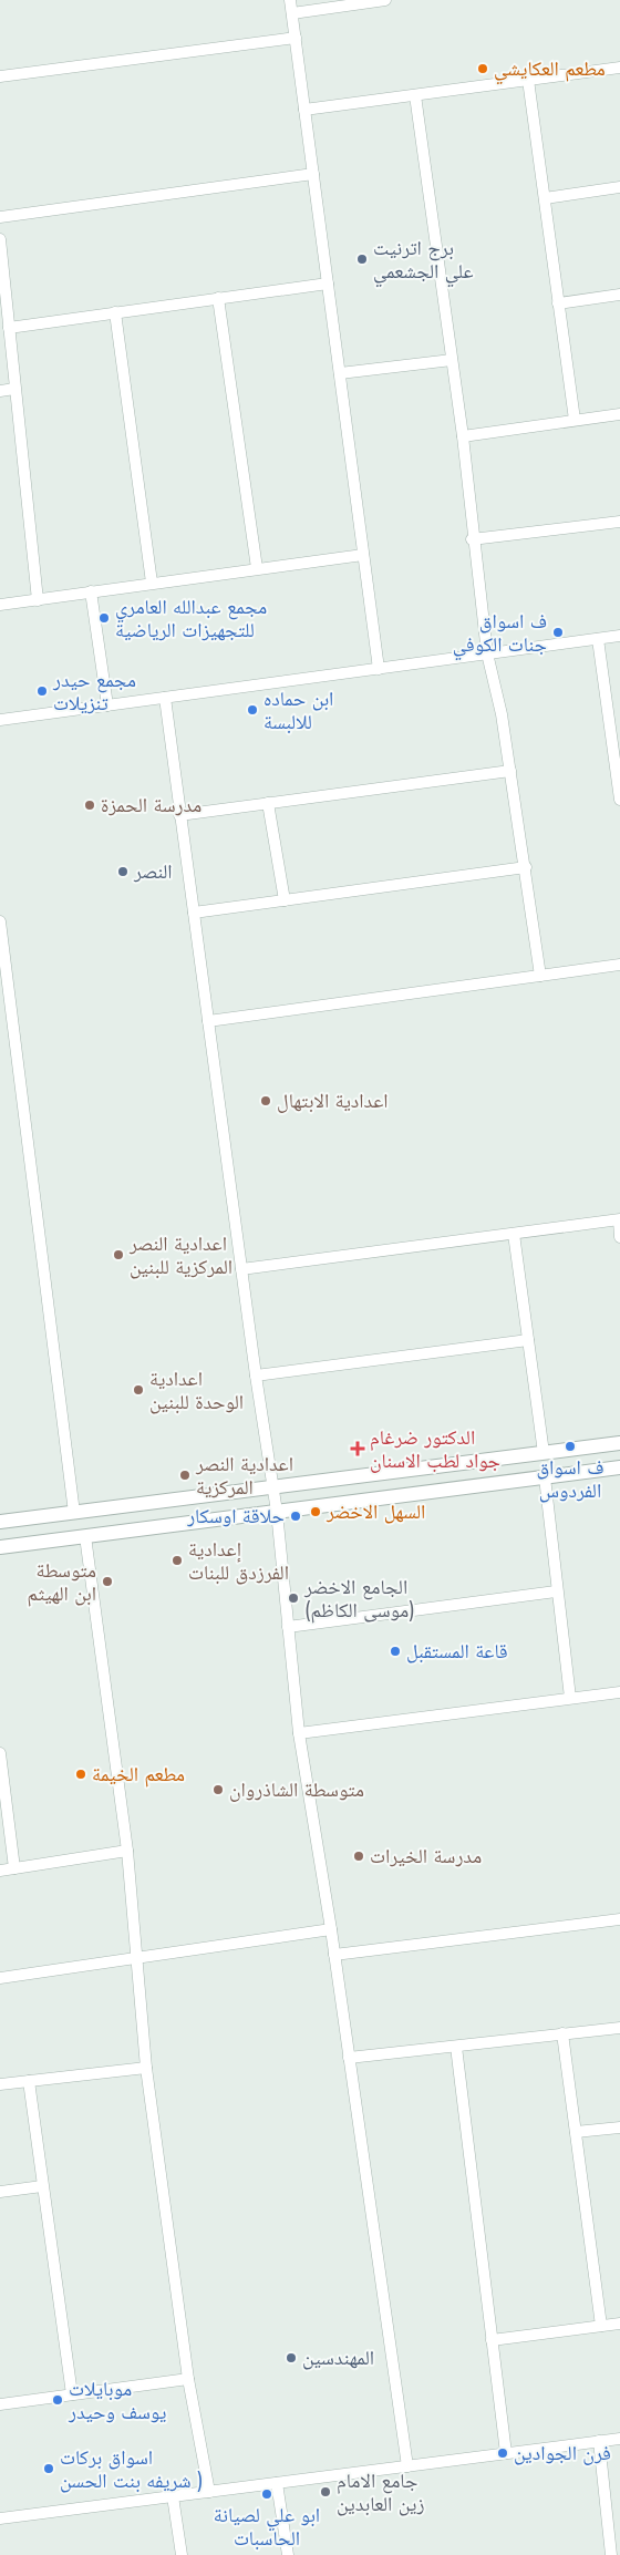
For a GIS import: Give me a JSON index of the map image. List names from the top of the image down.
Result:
{
  "places": {
    "other": [
      "مطعم العكايشي",
      "برج اترنيت علي الجشعمي",
      "مجمع عبدالله العامري للتجهيزات الرياضية",
      "ف اسواق جنات الكوفي",
      "مجمع حيدر تنزيلات",
      "ابن حماده للالبسة",
      "مدرسة الحمزة",
      "النصر",
      "اعدادية الابتهال",
      "اعدادية النصر المركزية للبنين",
      "اعدادية الوحدة للبنين",
      "ف اسواق الفردوس",
      "اعدادية النصر المركزية",
      "السهل الاخضر",
      "حلاقة اوسكار",
      "إعدادية الفرزدق للبنات",
      "متوسطة ابن الهيثم",
      "الجامع الاخضر (موسى الكاظم)",
      "قاعة المستقبل",
      "مطعم الخيمة",
      "متوسطة الشاذروان",
      "مدرسة الخيرات",
      "المهندسين",
      "موبايلات يوسف وحيدر",
      "فرن الجوادين",
      "اسواق بركات شريفه بنت الحسن )",
      "جامع الامام زين العابدين",
      "ابو علي لصيانة الحاسبات"
    ],
    "health": ["الدكتور ضرغام جواد لطب الاسنان"]
  }
}
